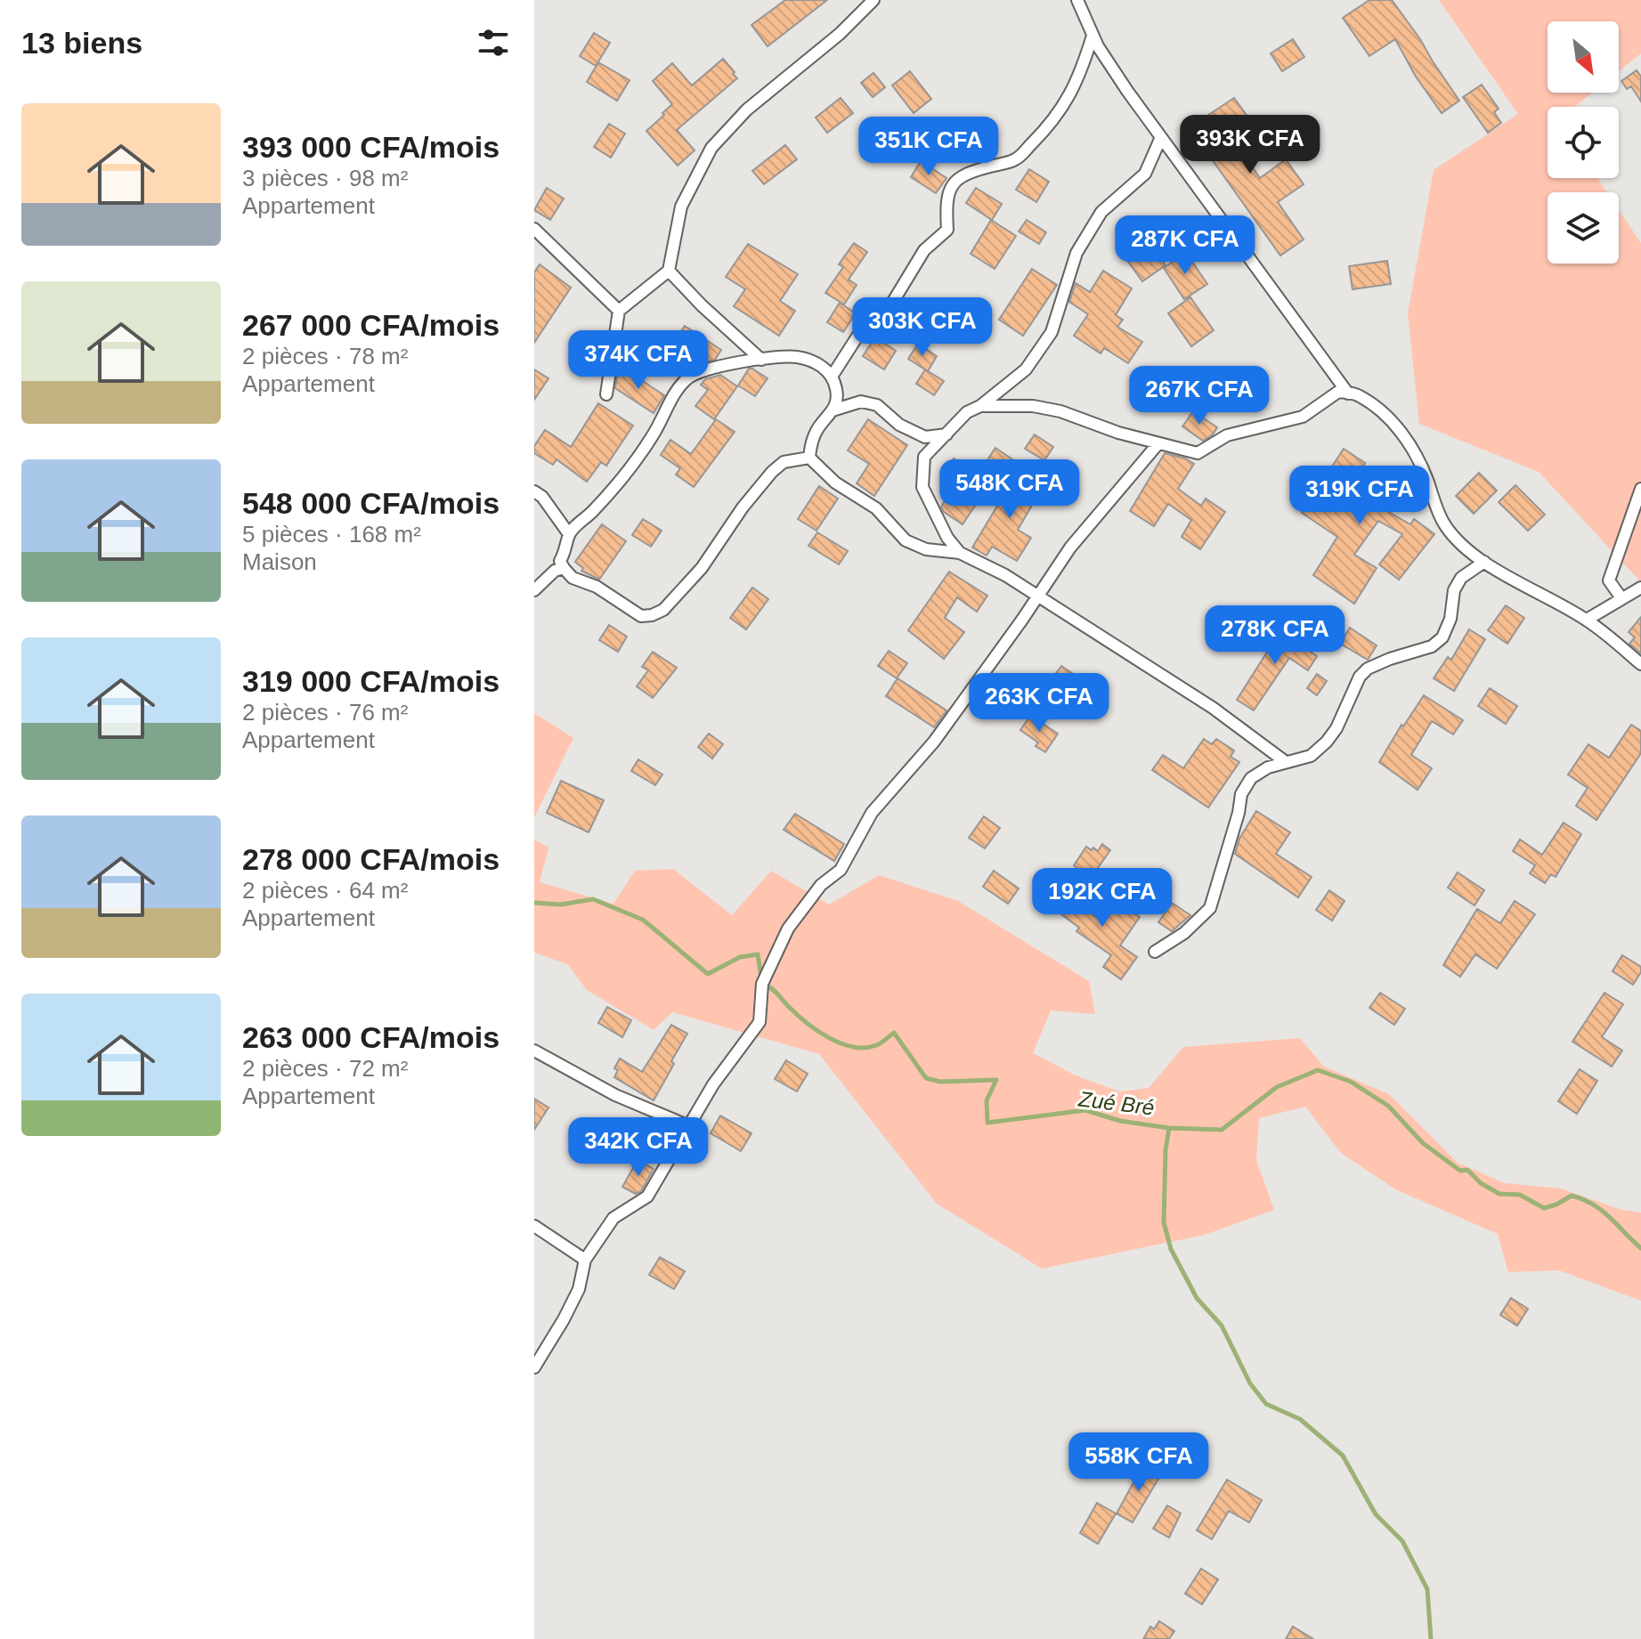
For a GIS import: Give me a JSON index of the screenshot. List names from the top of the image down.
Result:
{
  "water": ["Zué Bré"],
  "north": "bottom right",
  "page": {
    "heading": "13 biens",
    "list": [
      {
        "name": "393 000 CFA/mois",
        "note": "3 pièces · 98 m² · Appartement"
      },
      {
        "name": "267 000 CFA/mois",
        "note": "2 pièces · 78 m² · Appartement"
      },
      {
        "name": "548 000 CFA/mois",
        "note": "5 pièces · 168 m² · Maison"
      },
      {
        "name": "319 000 CFA/mois",
        "note": "2 pièces · 76 m² · Appartement"
      },
      {
        "name": "278 000 CFA/mois",
        "note": "2 pièces · 64 m² · Appartement"
      },
      {
        "name": "263 000 CFA/mois",
        "note": "2 pièces · 72 m² · Appartement"
      }
    ],
    "price": [
      "393K CFA",
      "351K CFA",
      "287K CFA",
      "303K CFA",
      "374K CFA",
      "267K CFA",
      "548K CFA",
      "319K CFA",
      "278K CFA",
      "263K CFA",
      "192K CFA",
      "342K CFA",
      "558K CFA"
    ]
  }
}
